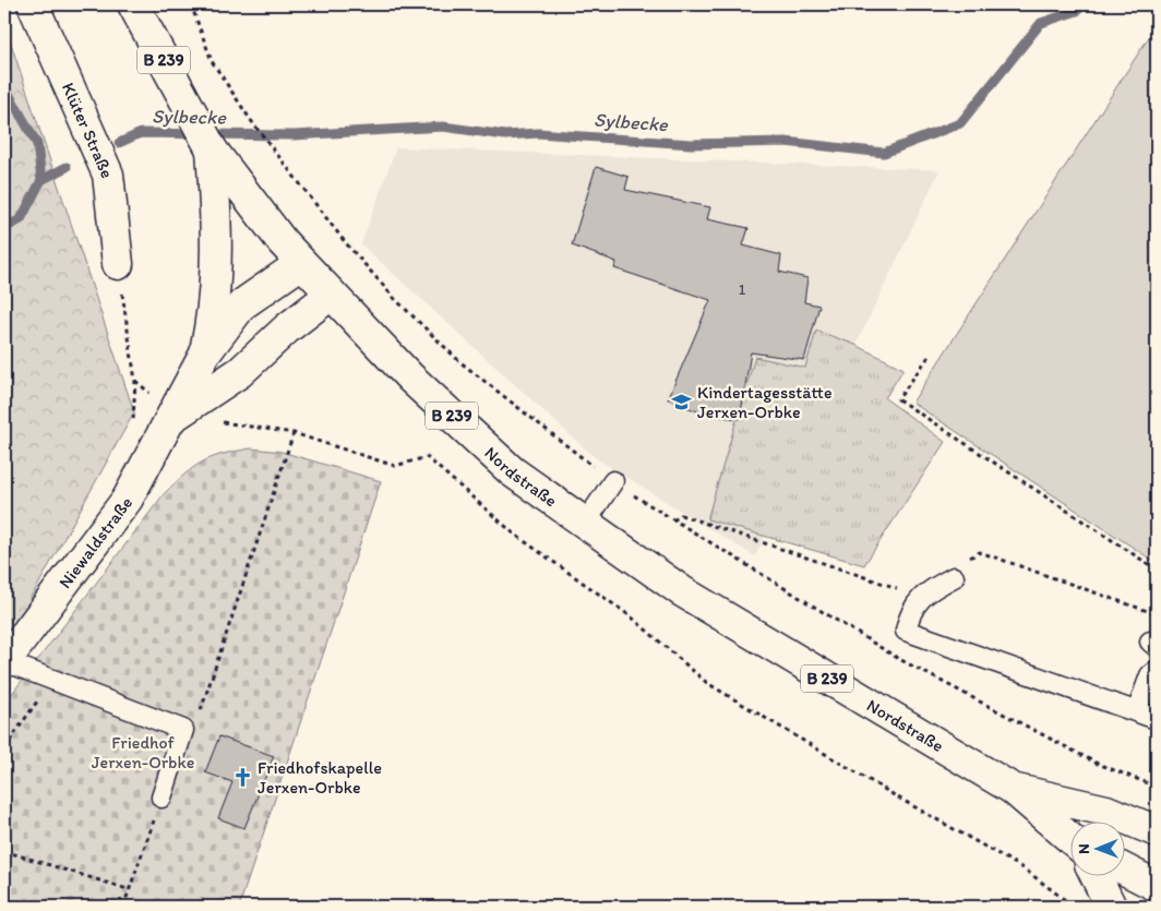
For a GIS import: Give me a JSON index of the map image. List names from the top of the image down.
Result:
{
  "streets": {
    "main road": [
      "B 239",
      "Klüter Straße",
      "Nordstraße",
      "Niewaldstraße"
    ]
  },
  "crossings": [
    ["Nordstraße", "Niewaldstraße"]
  ],
  "water": ["Sylbecke"],
  "parks": ["Friedhof Jerxen-Orbke"],
  "places": {
    "school or university": ["Kindertagesstätte Jerxen-Orbke"],
    "church": ["Friedhofskapelle Jerxen-Orbke"]
  },
  "house_numbers": ["1"],
  "north": "left"
}
